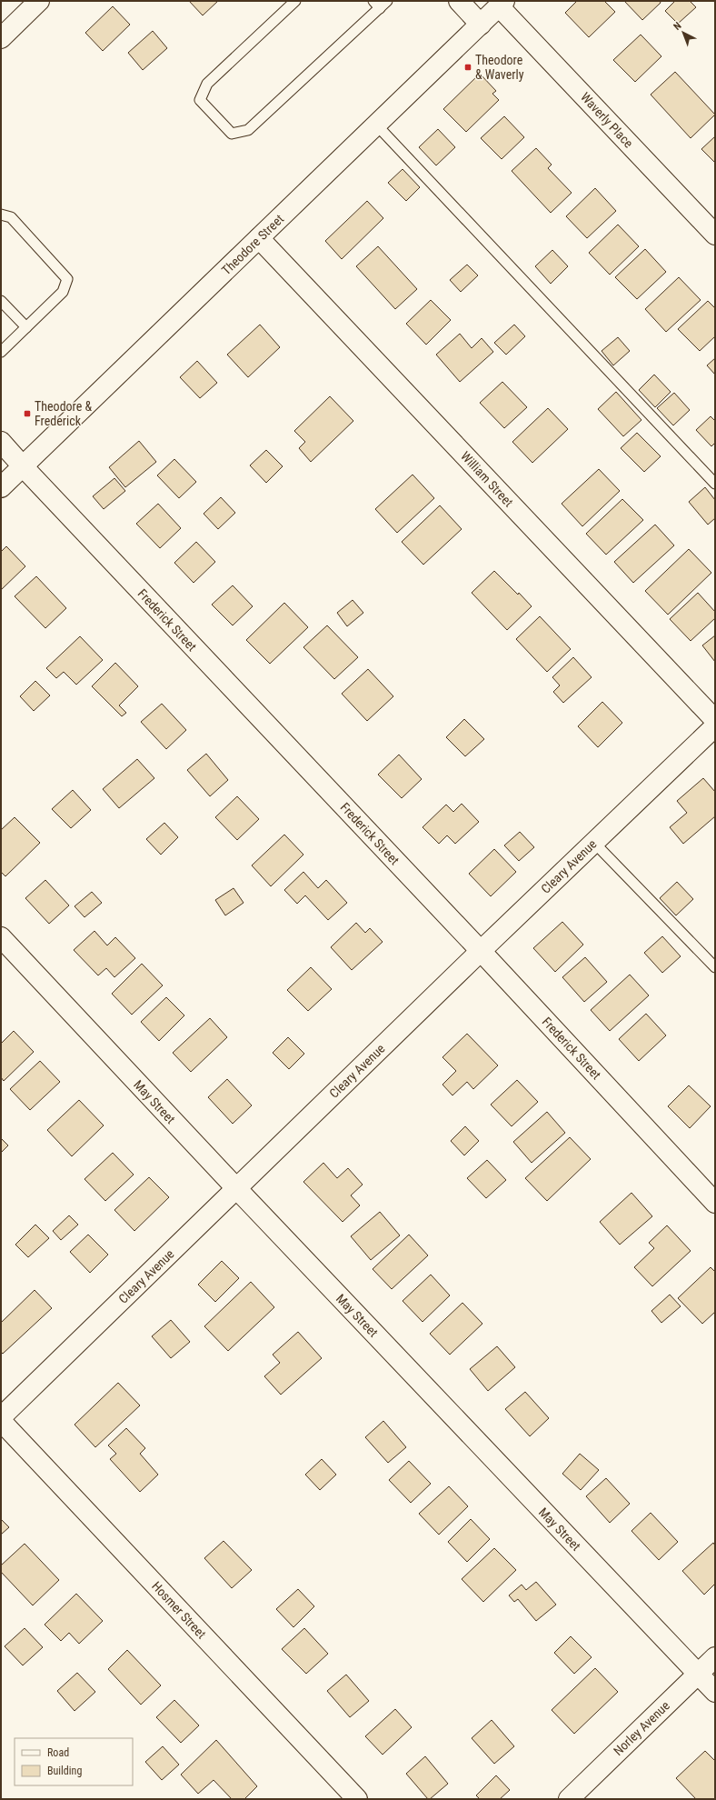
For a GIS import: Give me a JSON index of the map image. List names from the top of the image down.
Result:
{
  "streets": {
    "street": [
      "Waverly Place",
      "Theodore Street",
      "William Street",
      "Frederick Street",
      "Cleary Avenue",
      "May Street",
      "Hosmer Street",
      "Norley Avenue"
    ]
  },
  "crossings": [
    ["Waverly Place", "Theodore Street"],
    ["Theodore Street", "William Street"],
    ["Theodore Street", "Frederick Street"],
    ["Frederick Street", "Cleary Avenue"],
    ["Cleary Avenue", "May Street"],
    ["May Street", "Norley Avenue"]
  ],
  "places": {
    "transit": ["Theodore & Waverly", "Theodore & Frederick"]
  },
  "legend": ["Road", "Building"],
  "north": "top left"
}
